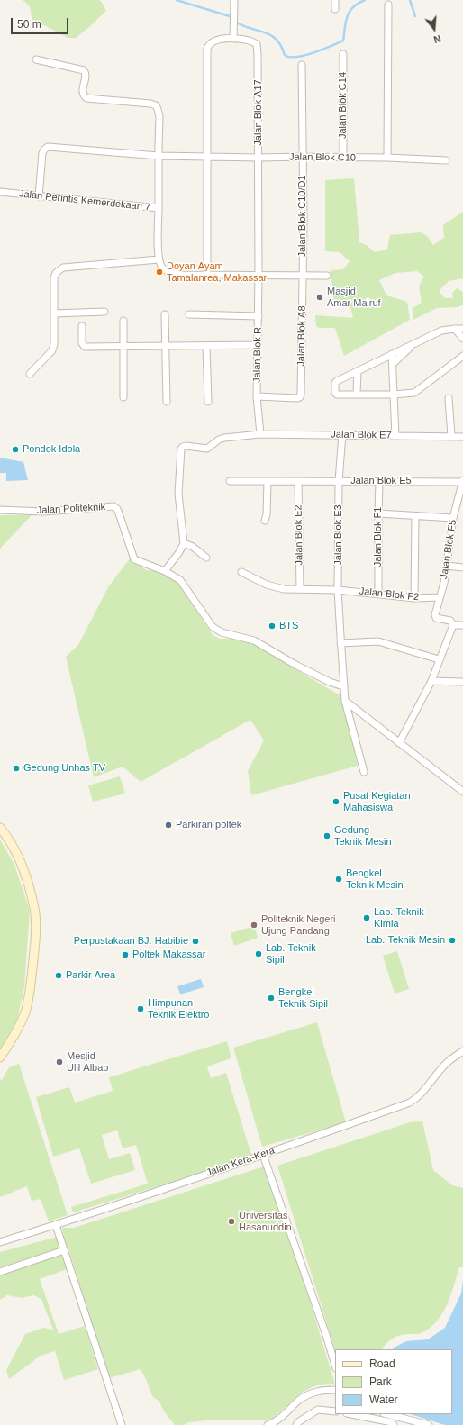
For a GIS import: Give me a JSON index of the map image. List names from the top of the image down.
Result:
{
  "streets": {
    "street": [
      "Jalan Blok C14",
      "Jalan Blok A17",
      "Jalan Blok C10",
      "Jalan Perintis Kemerdekaan 7",
      "Jalan Blok C10/D1",
      "Jalan Blok A8",
      "Jalan Blok R",
      "Jalan Blok E7",
      "Jalan Blok E5",
      "Jalan Politeknik",
      "Jalan Blok E2",
      "Jalan Blok E3",
      "Jalan Blok F1",
      "Jalan Blok F5",
      "Jalan Blok F2",
      "Jalan Kera-Kera"
    ]
  },
  "crossings": [
    ["Jalan Blok C14", "Jalan Blok C10"],
    ["Jalan Blok A17", "Jalan Blok C10"],
    ["Jalan Blok A17", "Jalan Blok R"],
    ["Jalan Blok C10", "Jalan Perintis Kemerdekaan 7"],
    ["Jalan Blok C10", "Jalan Blok C10/D1"],
    ["Jalan Blok C10/D1", "Jalan Blok A8"],
    ["Jalan Blok A8", "Jalan Blok R"],
    ["Jalan Blok R", "Jalan Blok E7"],
    ["Jalan Blok E7", "Jalan Blok E3"],
    ["Jalan Blok E5", "Jalan Blok E2"],
    ["Jalan Blok E5", "Jalan Blok E3"],
    ["Jalan Blok E5", "Jalan Blok F1"],
    ["Jalan Blok E5", "Jalan Blok F5"],
    ["Jalan Politeknik", "Jalan Blok E3"],
    ["Jalan Blok E2", "Jalan Blok F2"],
    ["Jalan Blok E3", "Jalan Blok F2"],
    ["Jalan Blok F1", "Jalan Blok F2"],
    ["Jalan Blok F5", "Jalan Blok F2"]
  ],
  "places": [
    "Doyan Ayam Tamalanrea, Makassar",
    "Masjid Amar Ma'ruf",
    "Pondok Idola",
    "BTS",
    "Gedung Unhas TV",
    "Pusat Kegiatan Mahasiswa",
    "Parkiran poltek",
    "Gedung Teknik Mesin",
    "Bengkel Teknik Mesin",
    "Lab. Teknik Kimia",
    "Politeknik Negeri Ujung Pandang",
    "Lab. Teknik Mesin",
    "Perpustakaan BJ. Habibie",
    "Lab. Teknik Sipil",
    "Poltek Makassar",
    "Parkir Area",
    "Bengkel Teknik Sipil",
    "Himpunan Teknik Elektro",
    "Mesjid Ulil Albab",
    "Universitas Hasanuddin"
  ],
  "legend": ["Road", "Park", "Water"],
  "scale_bar": "50 m",
  "north": "bottom"
}
